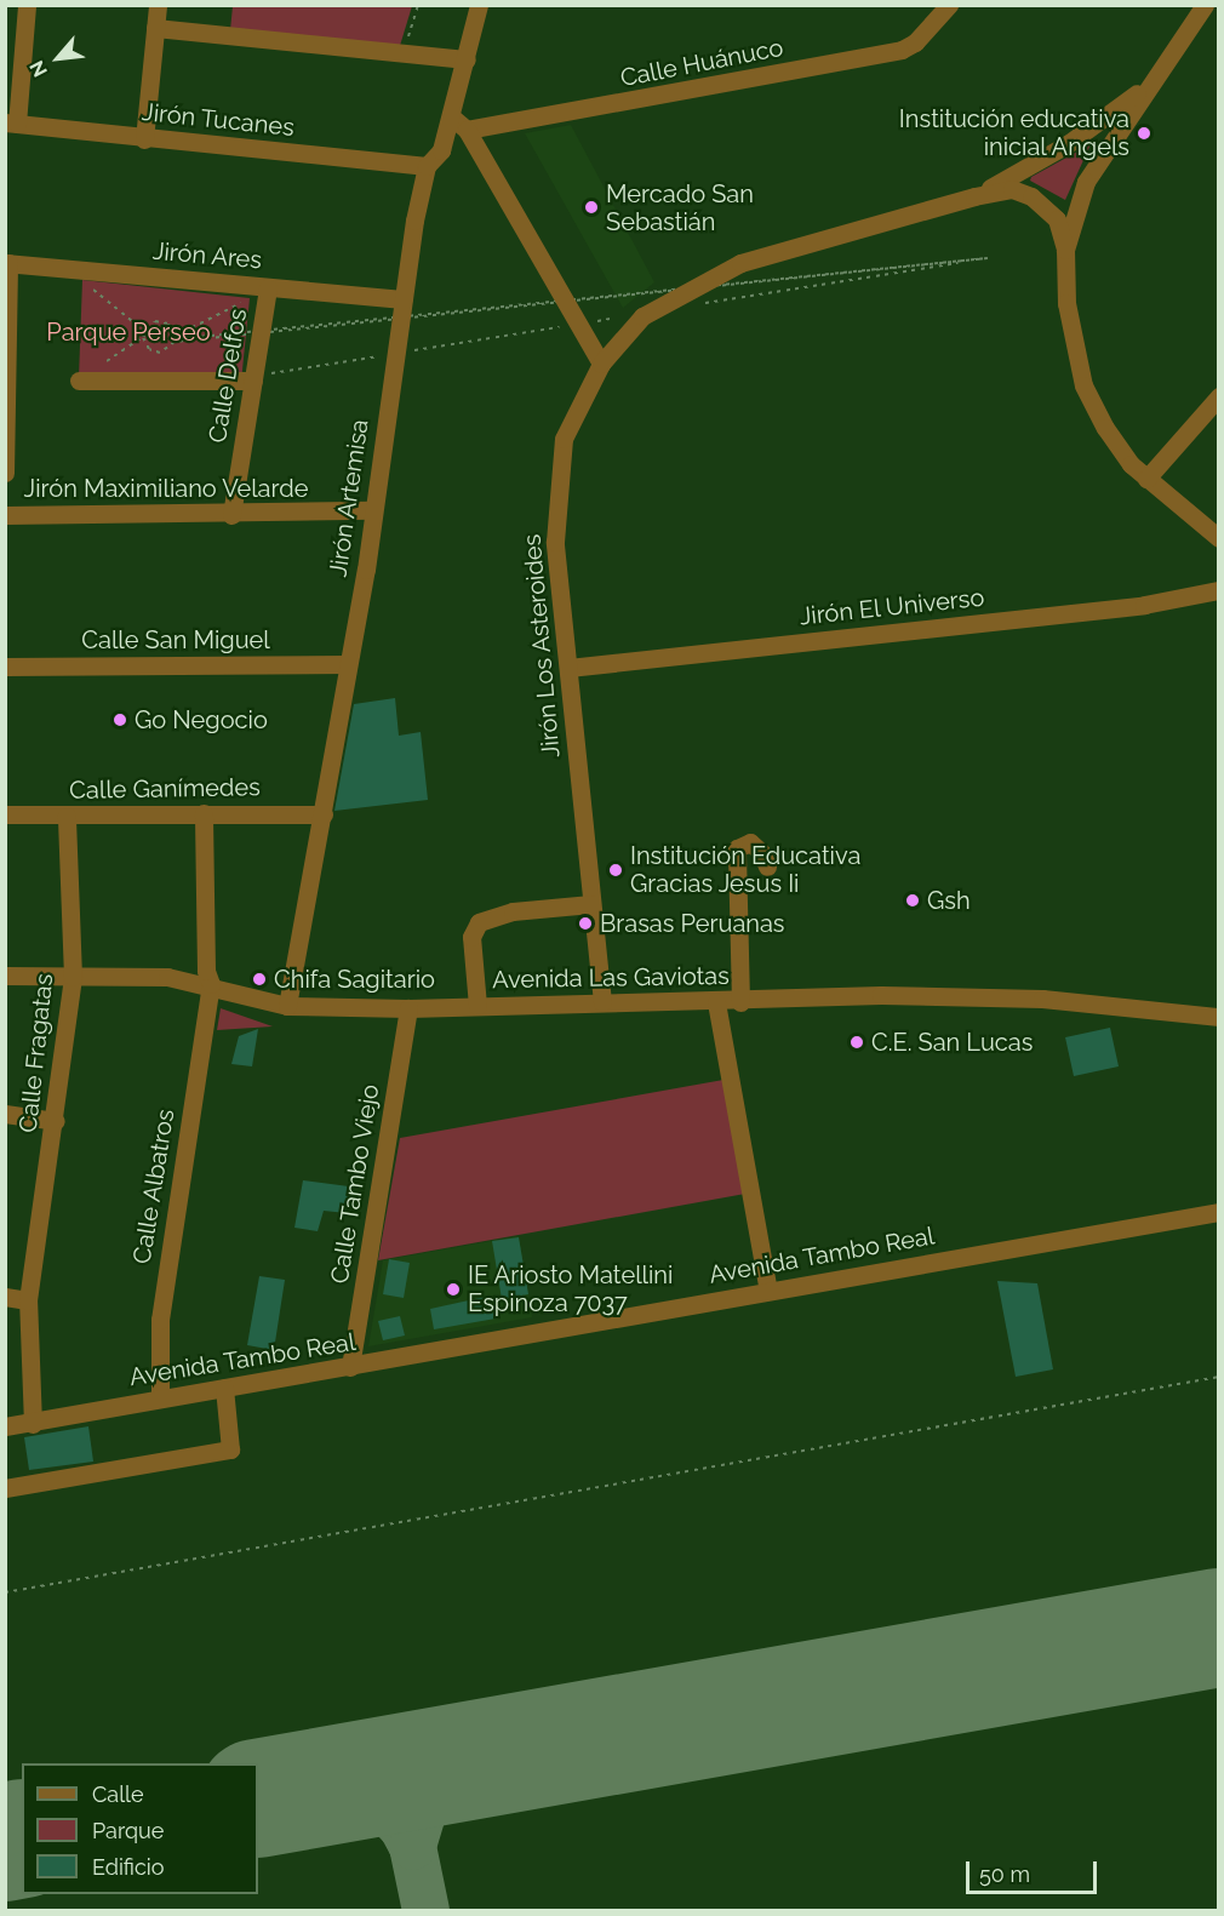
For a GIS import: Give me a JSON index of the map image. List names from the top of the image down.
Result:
{
  "streets": {
    "street": [
      "Calle Huánuco",
      "Jirón Tucanes",
      "Jirón Ares",
      "Calle Delfos",
      "Jirón Maximiliano Velarde",
      "Jirón Artemisa",
      "Jirón El Universo",
      "Calle San Miguel",
      "Jirón Los Asteroides",
      "Calle Ganímedes",
      "Avenida Las Gaviotas",
      "Calle Fragatas",
      "Calle Tambo Viejo",
      "Calle Albatros",
      "Avenida Tambo Real"
    ]
  },
  "crossings": [
    ["Jirón Tucanes", "Jirón Artemisa"],
    ["Jirón Ares", "Calle Delfos"],
    ["Jirón Ares", "Jirón Artemisa"],
    ["Calle Delfos", "Jirón Maximiliano Velarde"],
    ["Jirón Maximiliano Velarde", "Jirón Artemisa"],
    ["Jirón Artemisa", "Calle San Miguel"],
    ["Jirón Artemisa", "Calle Ganímedes"],
    ["Jirón Artemisa", "Avenida Las Gaviotas"],
    ["Jirón El Universo", "Jirón Los Asteroides"],
    ["Jirón Los Asteroides", "Avenida Las Gaviotas"],
    ["Calle Ganímedes", "Calle Fragatas"],
    ["Calle Ganímedes", "Calle Albatros"],
    ["Avenida Las Gaviotas", "Calle Fragatas"],
    ["Avenida Las Gaviotas", "Calle Tambo Viejo"],
    ["Avenida Las Gaviotas", "Calle Albatros"],
    ["Calle Fragatas", "Avenida Tambo Real"],
    ["Calle Tambo Viejo", "Avenida Tambo Real"],
    ["Calle Albatros", "Avenida Tambo Real"]
  ],
  "parks": ["Parque Perseo"],
  "places": [
    "Institución educativa inicial Angels",
    "Mercado San Sebastián",
    "Go Negocio",
    "Institución Educativa Gracias Jesus Ii",
    "Gsh",
    "Brasas Peruanas",
    "Chifa Sagitario",
    "C.E. San Lucas",
    "IE Ariosto Matellini Espinoza 7037"
  ],
  "legend": ["Calle", "Parque", "Edificio"],
  "scale_bar": "50 m",
  "north": "bottom left"
}
